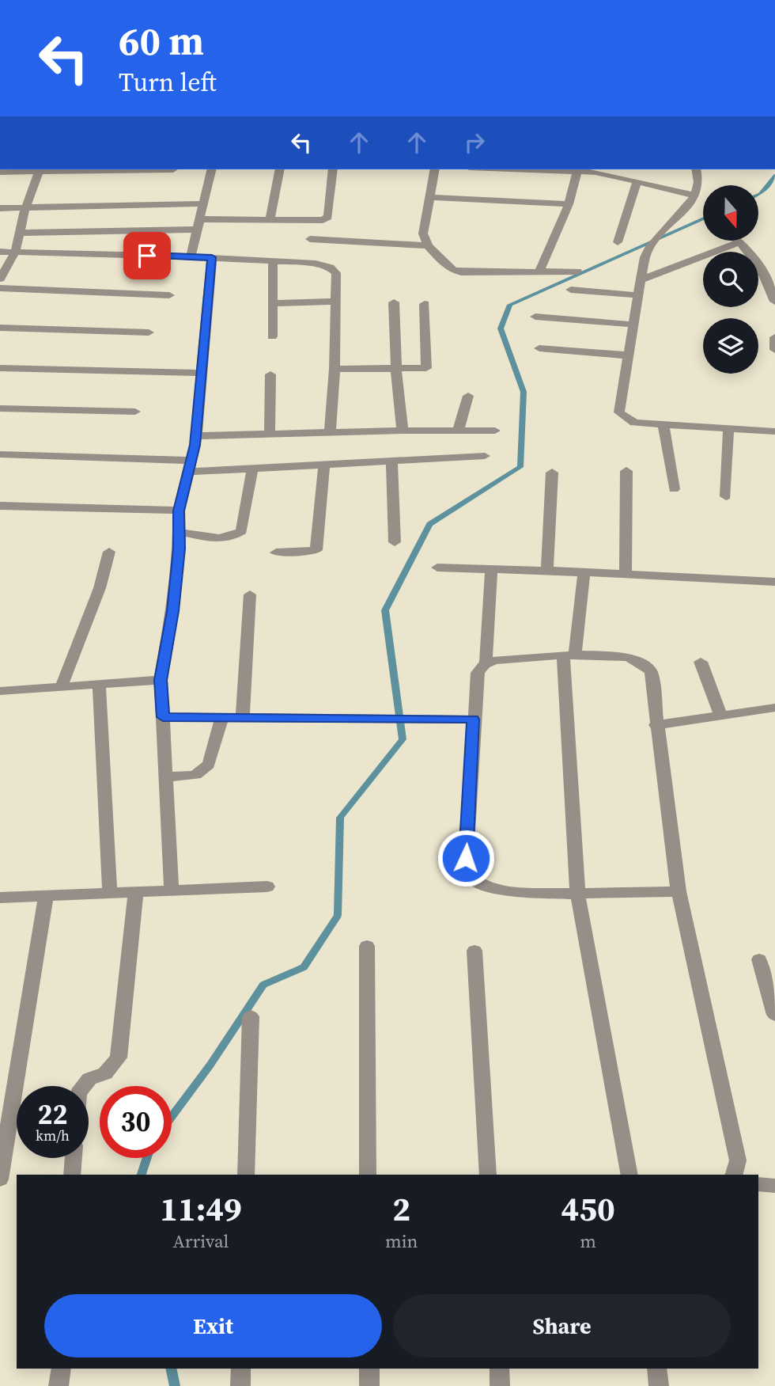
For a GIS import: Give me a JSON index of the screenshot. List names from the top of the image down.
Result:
{
  "north": "bottom",
  "page": {
    "turn": ["60 m", "Turn left"],
    "speed": "22 km/h",
    "limit": "30",
    "eta": [
      "11:49",
      "Arrival",
      "2",
      "min",
      "450",
      "m"
    ],
    "buttons": ["Exit", "Share"]
  }
}
